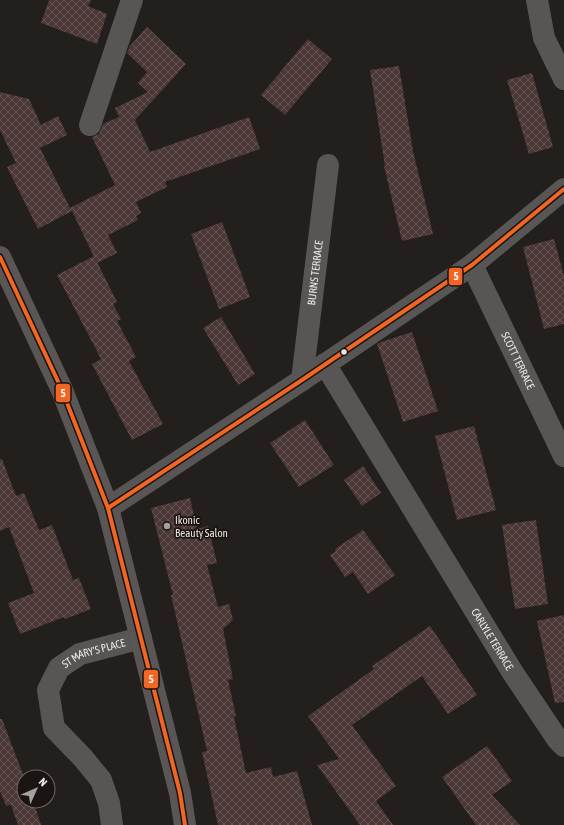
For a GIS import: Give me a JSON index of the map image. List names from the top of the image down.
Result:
{
  "streets": {
    "street": [
      "BURNS TERRACE",
      "SCOTT TERRACE",
      "CARLYLE TERRACE",
      "ST MARY'S PLACE"
    ]
  },
  "places": ["Ikonic Beauty Salon"],
  "lines": ["transit line 5"],
  "north": "top right"
}
